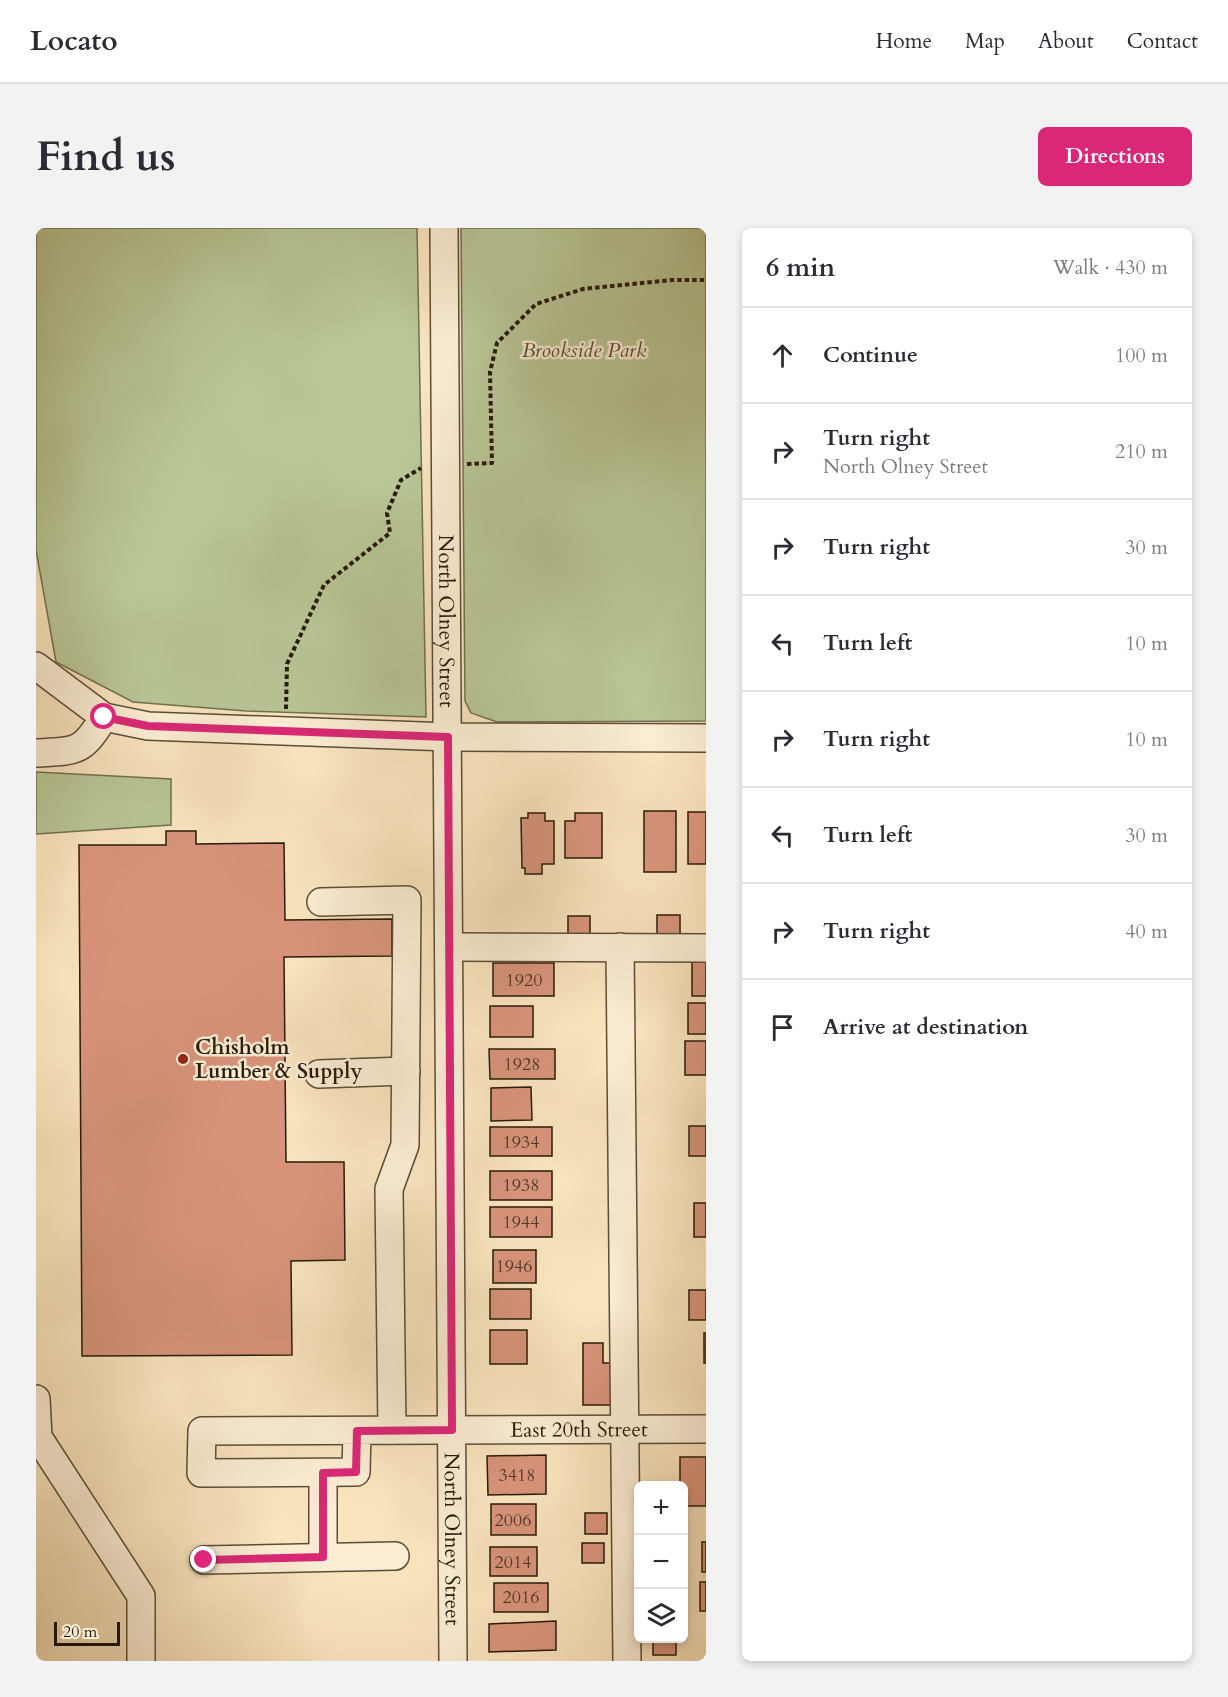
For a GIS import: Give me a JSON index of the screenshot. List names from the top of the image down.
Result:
{
  "streets": {
    "street": ["North Olney Street", "East 20th Street"]
  },
  "crossings": [
    ["North Olney Street", "East 20th Street"]
  ],
  "parks": ["Brookside Park"],
  "places": ["Chisholm Lumber & Supply"],
  "house_numbers": [
    "1920",
    "1928",
    "1934",
    "1938",
    "1944",
    "1946",
    "3418",
    "2006",
    "2014",
    "2016"
  ],
  "scale_bar": "20 m",
  "page": {
    "header": "Locato",
    "nav": [
      "Home",
      "Map",
      "About",
      "Contact"
    ],
    "buttons": "Directions",
    "title": "Find us",
    "heading": ["6 min", "Walk · 430 m"],
    "list": [
      ["Continue", "100 m"],
      ["Turn right", "North Olney Street", "210 m"],
      ["Turn right", "30 m"],
      ["Turn left", "10 m"],
      ["Turn right", "10 m"],
      ["Turn left", "30 m"],
      ["Turn right", "40 m"],
      "Arrive at destination"
    ],
    "map_buttons": ["+", "−"],
    "scale": "20 m"
  }
}
